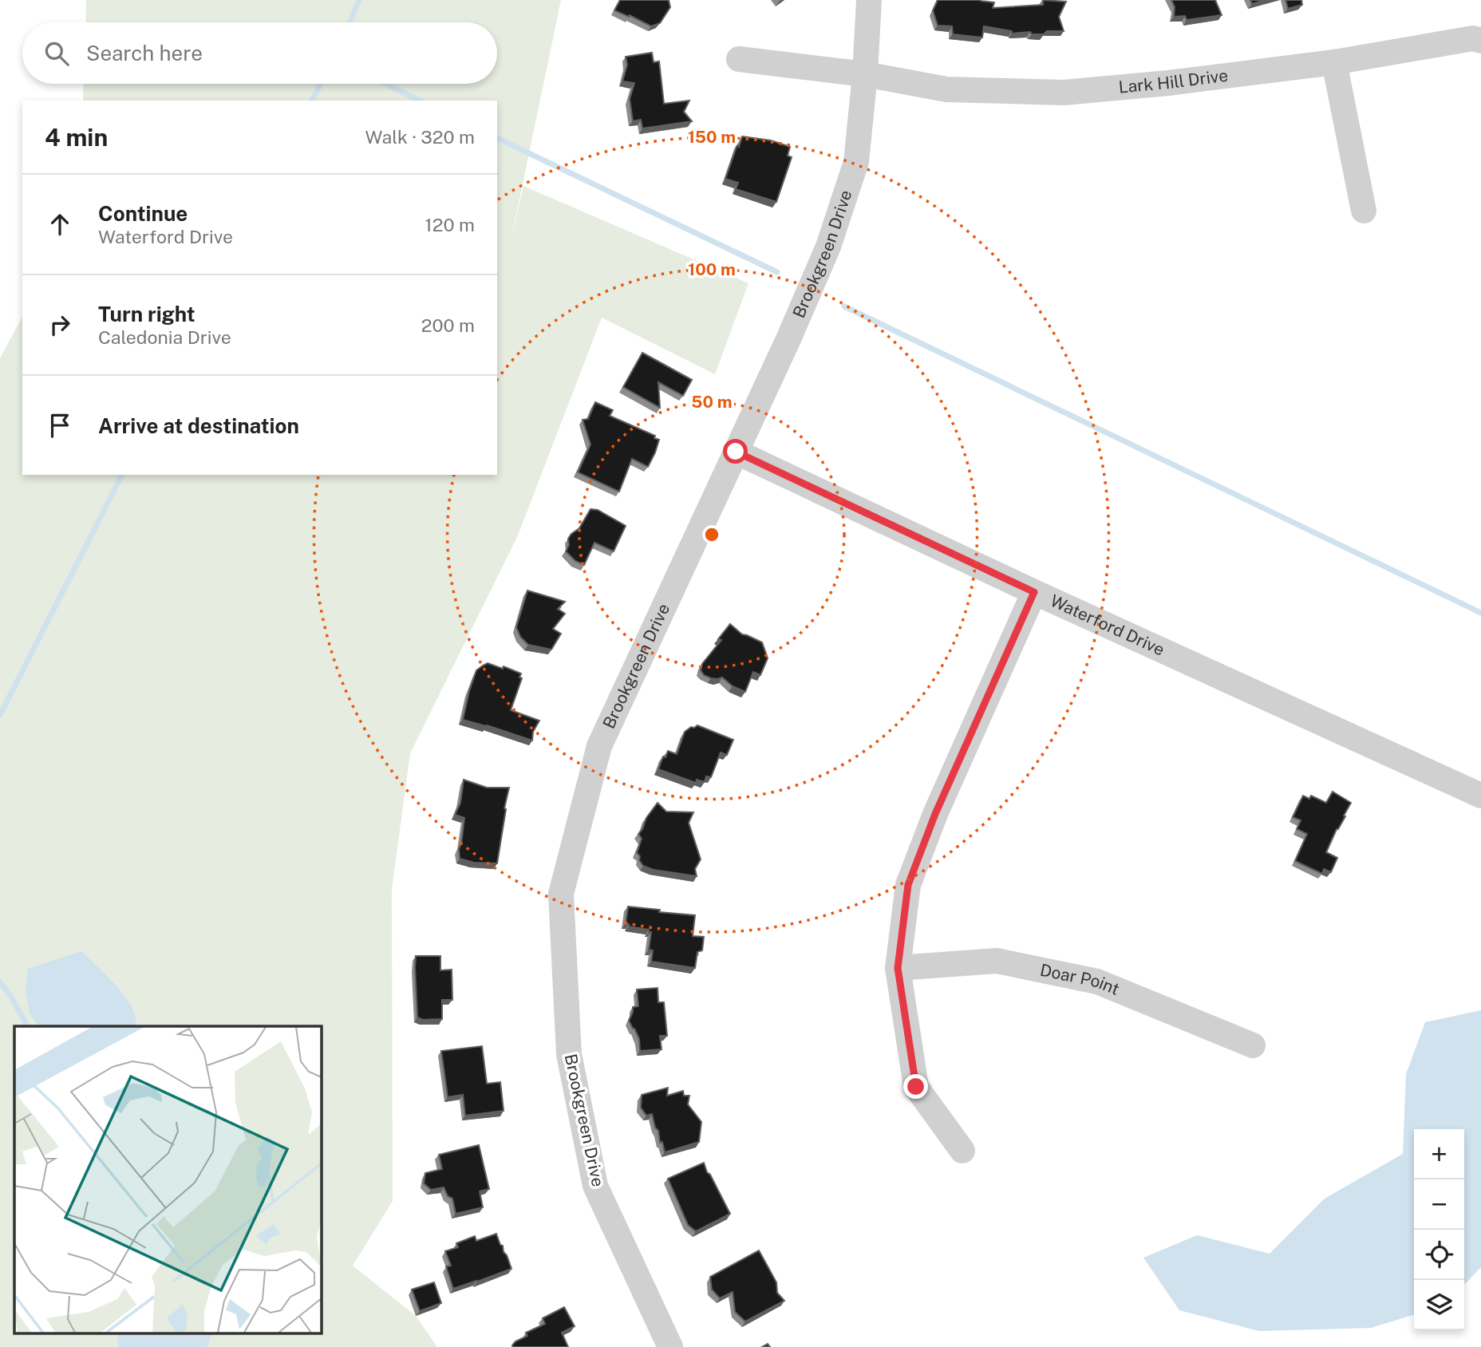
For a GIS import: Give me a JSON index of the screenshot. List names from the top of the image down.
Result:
{
  "streets": {
    "street": [
      "Lark Hill Drive",
      "Brookgreen Drive",
      "Waterford Drive",
      "Doar Point"
    ]
  },
  "crossings": [
    ["Lark Hill Drive", "Brookgreen Drive"],
    ["Brookgreen Drive", "Waterford Drive"]
  ],
  "page": {
    "search": "Search here",
    "heading": ["4 min", "Walk · 320 m"],
    "list": [
      ["Continue", "Waterford Drive", "120 m"],
      ["Turn right", "Caledonia Drive", "200 m"],
      "Arrive at destination"
    ],
    "map_buttons": ["+", "−"]
  },
  "rings": ["150 m", "100 m", "50 m"]
}
